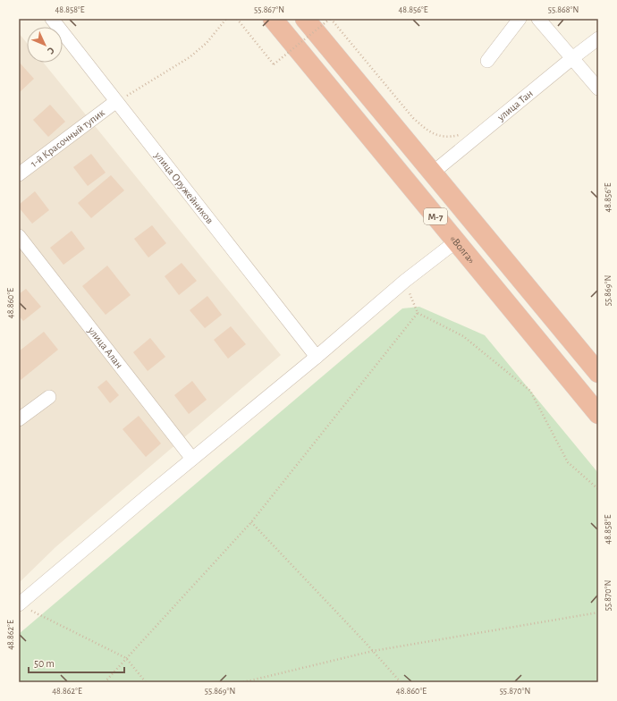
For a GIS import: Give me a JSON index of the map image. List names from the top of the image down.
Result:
{
  "streets": {
    "highway": ["М-7", "«Волга»"],
    "street": [
      "улица Тан",
      "1-й Красочный тупик",
      "улица Оружейников",
      "улица Алан"
    ]
  },
  "crossings": [
    ["улица Тан", "М-7"],
    ["1-й Красочный тупик", "улица Оружейников"]
  ],
  "scale_bar": "50 m",
  "north": "bottom right",
  "coordinates": [
    "48.858°E",
    "55.867°N",
    "48.856°E",
    "55.868°N",
    "55.869°N",
    "48.860°E",
    "55.870°N",
    "48.862°E"
  ]
}
